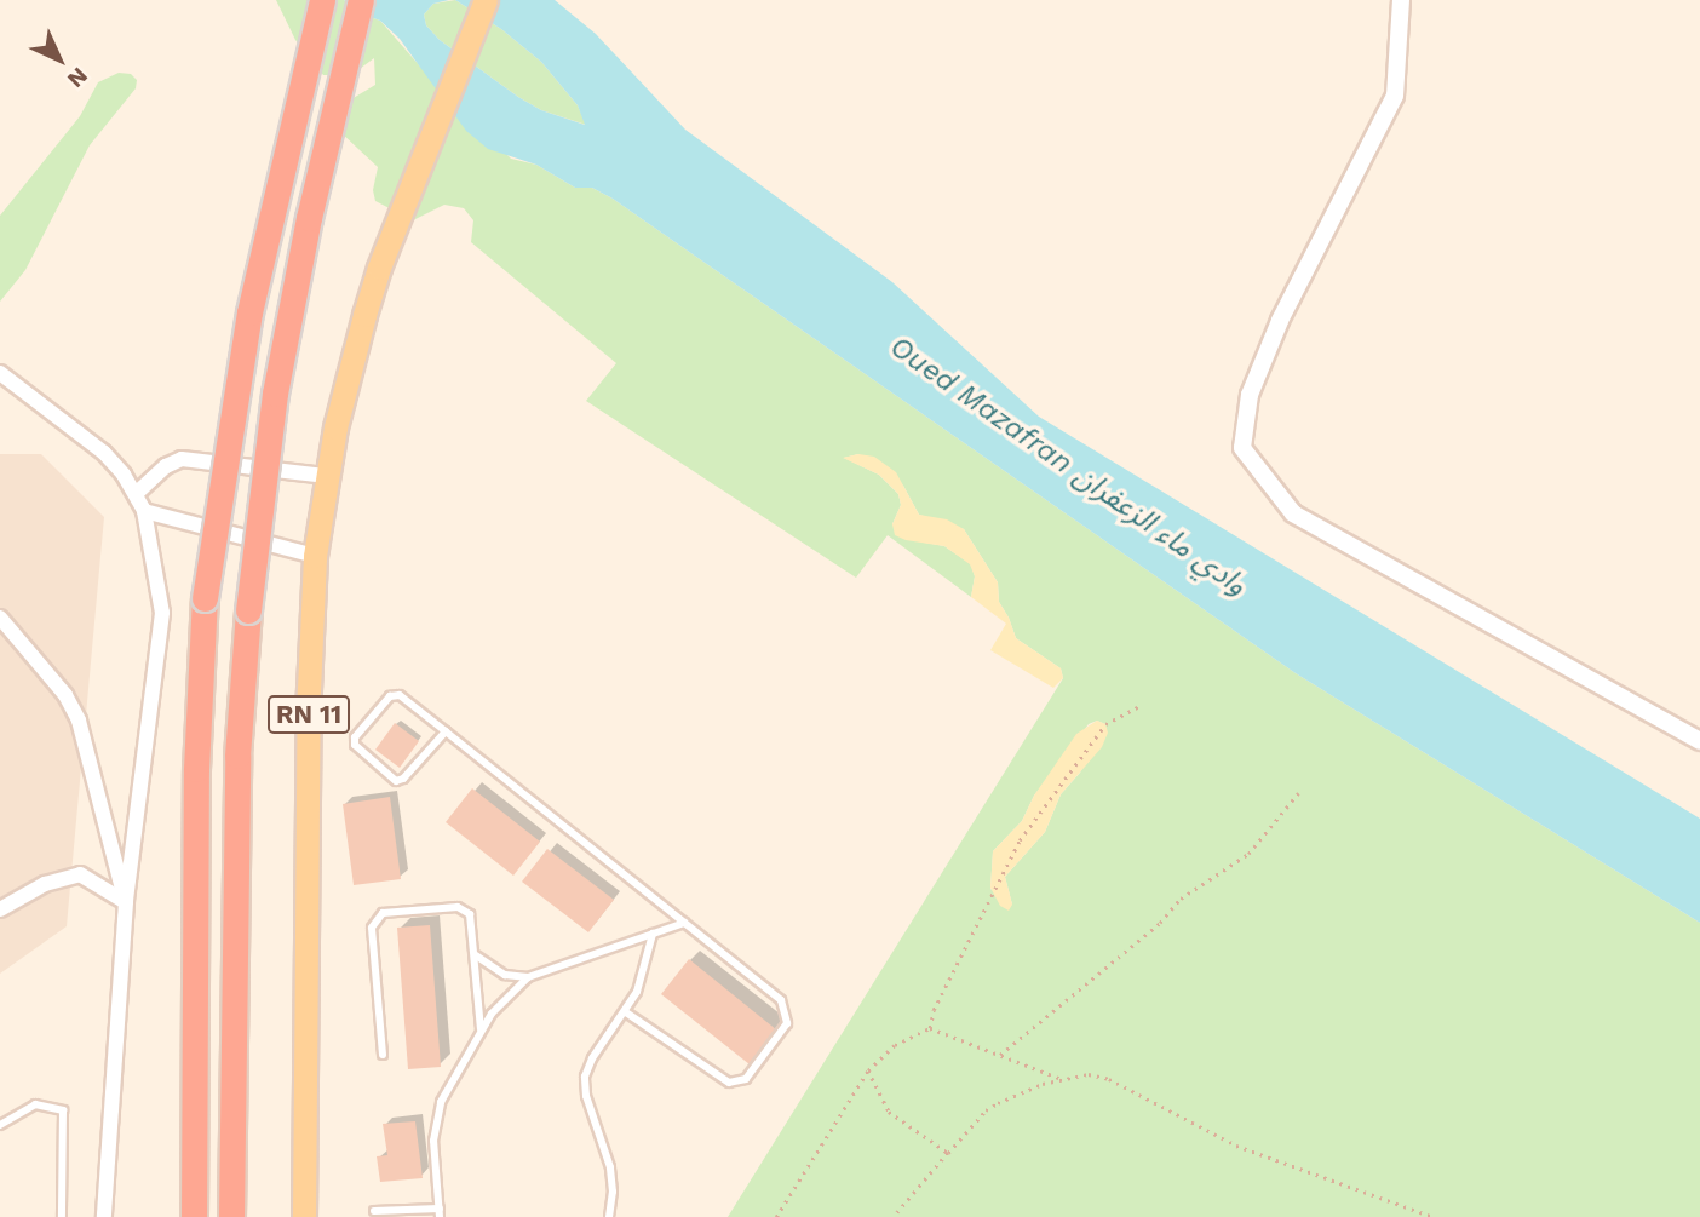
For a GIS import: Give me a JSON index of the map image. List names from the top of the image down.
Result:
{
  "streets": {
    "main road": ["RN 11"]
  },
  "water": ["Oued Mazafran وادي ماء الزعفران"],
  "north": "bottom right"
}
